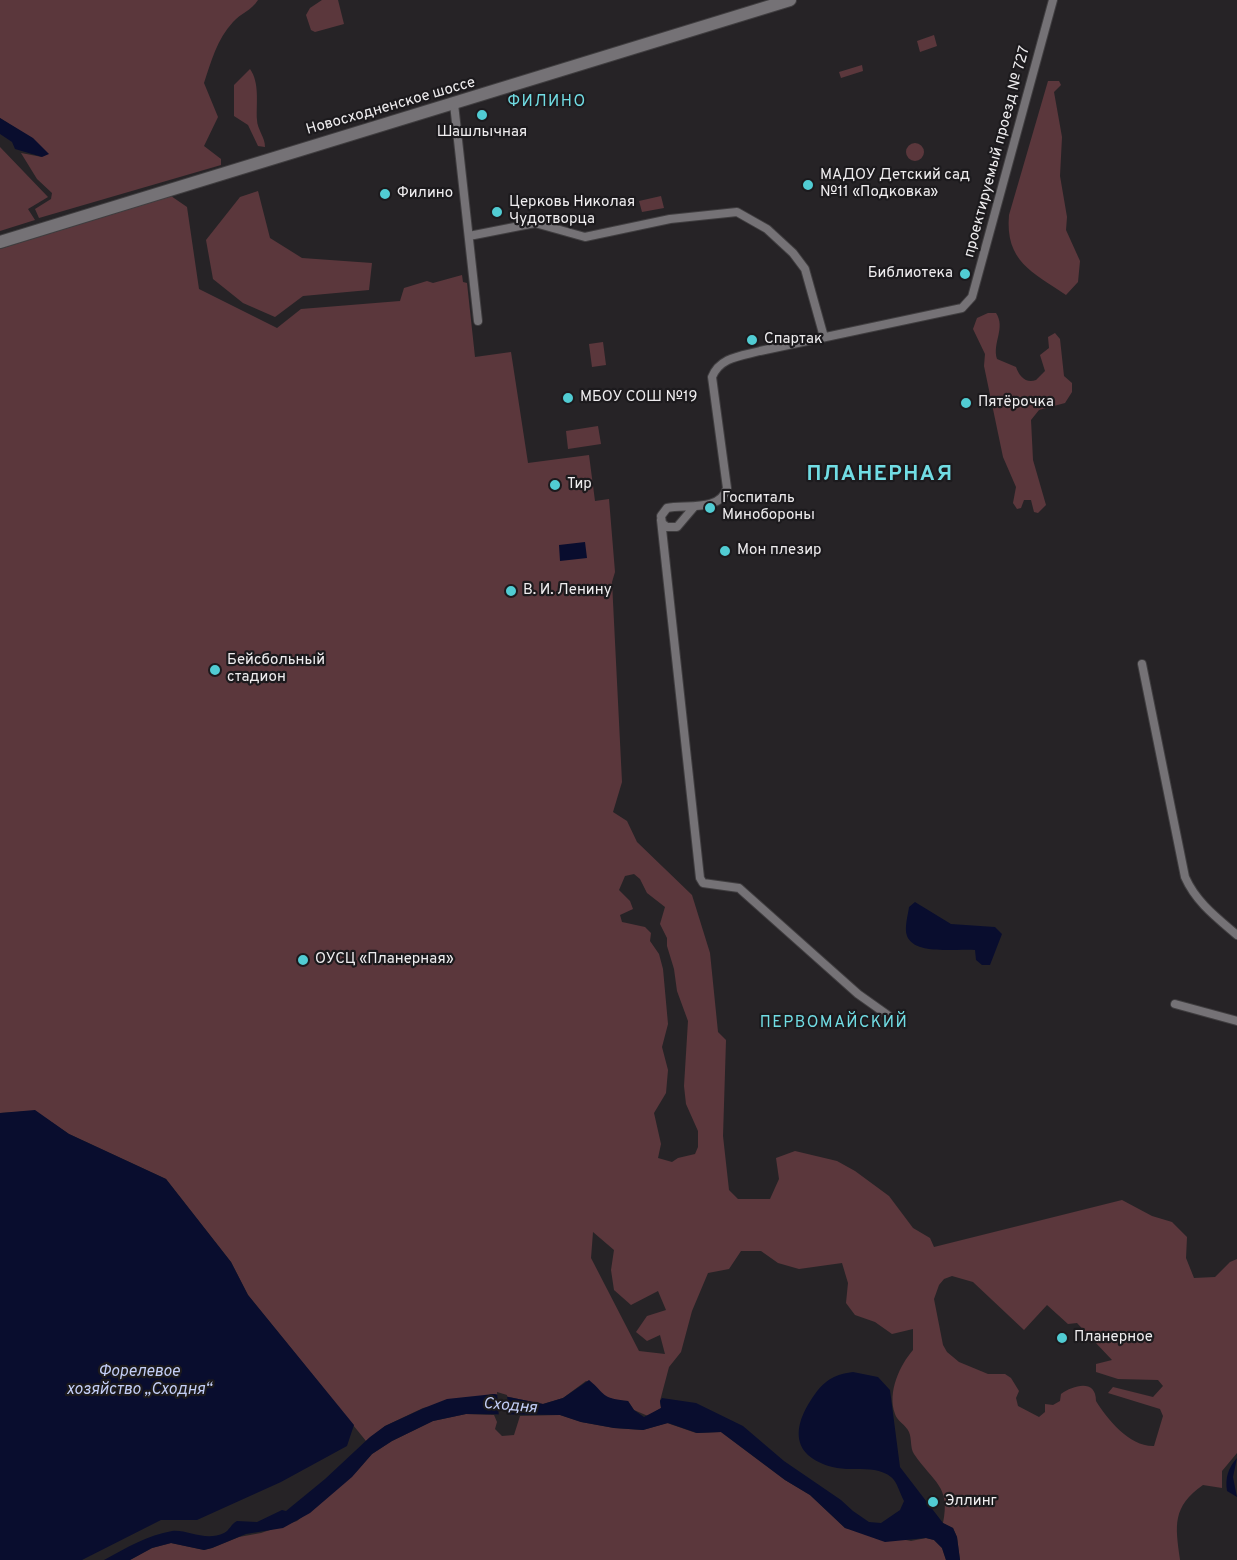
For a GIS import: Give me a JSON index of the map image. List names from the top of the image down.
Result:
{
  "streets": {
    "main road": ["Новосходненское шоссе"],
    "street": ["проектируемый проезд № 727"]
  },
  "districts": ["ФИЛИНО", "ПЛАНЕРНАЯ", "ПЕРВОМАЙСКИЙ"],
  "water": ["Форелевое хозяйство „Сходня“", "Сходня"],
  "places": [
    "Шашлычная",
    "МАДОУ Детский сад №11 «Подковка»",
    "Филино",
    "Церковь Николая Чудотворца",
    "Библиотека",
    "Спартак",
    "МБОУ СОШ №19",
    "Пятёрочка",
    "Тир",
    "Госпиталь Минобороны",
    "Мон плезир",
    "В. И. Ленину",
    "Бейсбольный стадион",
    "ОУСЦ «Планерная»",
    "Планерное",
    "Эллинг"
  ]
}
